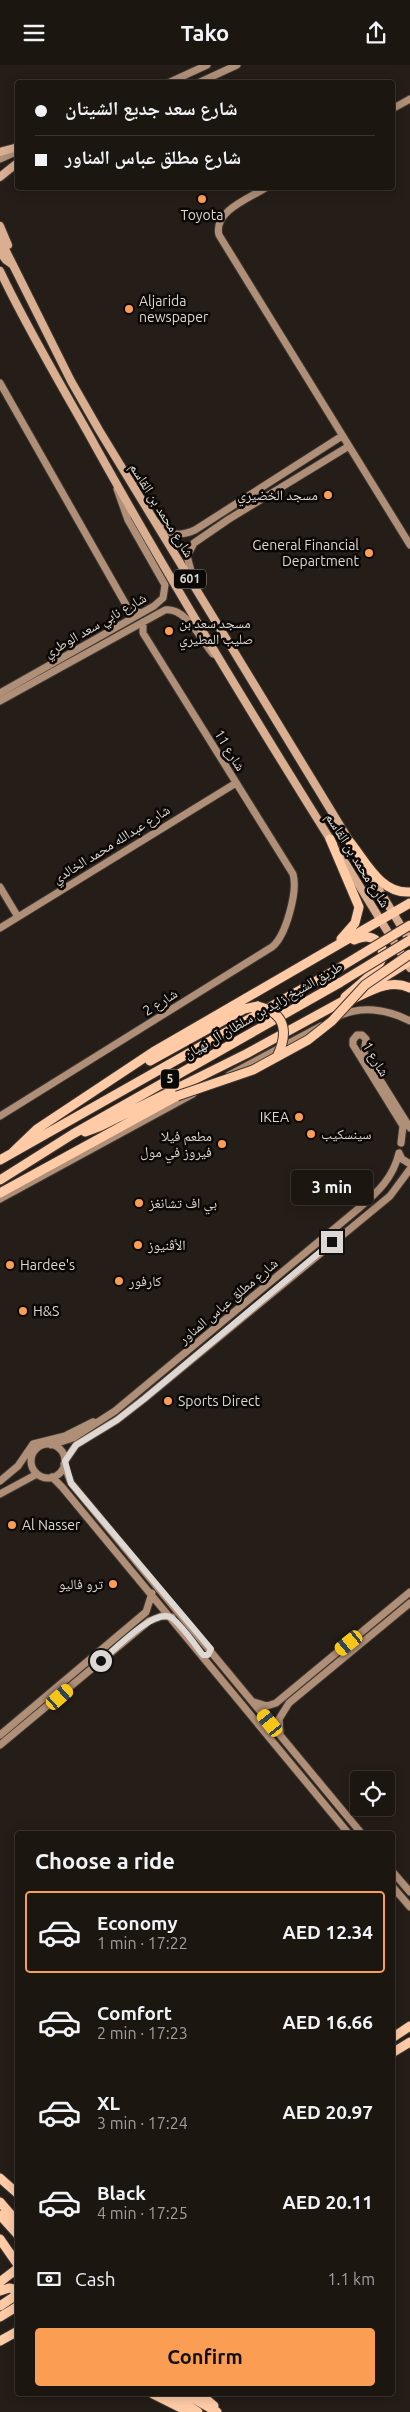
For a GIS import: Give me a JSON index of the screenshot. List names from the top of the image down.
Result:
{
  "streets": {
    "highway": ["طريق الشيخ زايد بن سلطان آل نهيان", "5"],
    "main road": ["شارع محمد بن القاسم", "601"],
    "street": [
      "شارع نابي سعد الوطري",
      "شارع 11",
      "شارع عبدالله محمد الخالدي",
      "شارع 2",
      "شارع 1",
      "شارع مطلق عباس المناور"
    ]
  },
  "crossings": [
    ["شارع محمد بن القاسم", "شارع نابي سعد الوطري"],
    ["شارع محمد بن القاسم", "طريق الشيخ زايد بن سلطان آل نهيان"],
    ["شارع 11", "شارع عبدالله محمد الخالدي"],
    ["شارع 11", "شارع 2"],
    ["شارع 1", "شارع مطلق عباس المناور"]
  ],
  "places": [
    "Toyota",
    "Aljarida newspaper",
    "مسجد الخضيري",
    "General Financial Department",
    "مسجد سعد بن صليب المطيري",
    "IKEA",
    "سينسكيب",
    "مطعم فيلا فيروز في مول",
    "بي اف تشانغز",
    "الأڤنيوز",
    "Hardee's",
    "كارفور",
    "H&S",
    "Sports Direct",
    "Al Nasser",
    "ترو فاليو"
  ],
  "page": {
    "header": "Tako",
    "banner": ["شارع سعد جديع الشيتان", "شارع مطلق عباس المناور"],
    "bubble": "3 min",
    "heading": "Choose a ride",
    "list": [
      {
        "name": "Economy",
        "note": "1 min · 17:22",
        "value": "AED 12.34"
      },
      {
        "name": "Comfort",
        "note": "2 min · 17:23",
        "value": "AED 16.66"
      },
      {
        "name": "XL",
        "note": "3 min · 17:24",
        "value": "AED 20.97"
      },
      {
        "name": "Black",
        "note": "4 min · 17:25",
        "value": "AED 20.11"
      }
    ],
    "pay": ["Cash", "1.1 km"],
    "buttons": "Confirm"
  }
}
